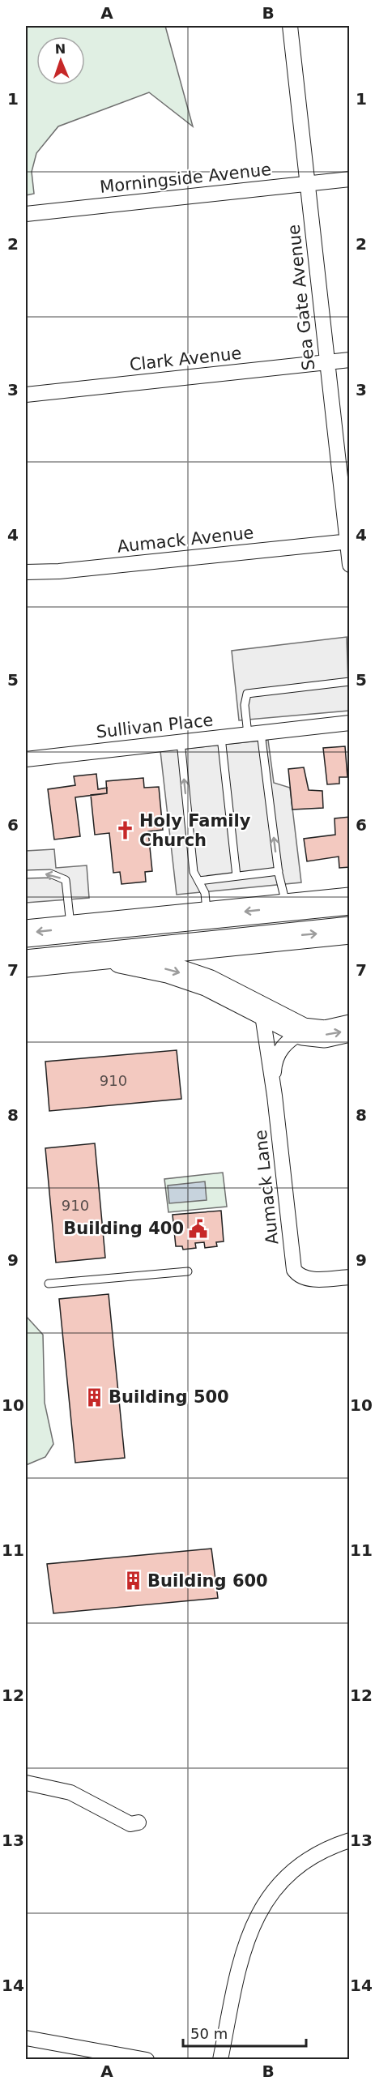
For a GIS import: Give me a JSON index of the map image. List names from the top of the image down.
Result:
{
  "streets": {
    "street": [
      "Morningside Avenue",
      "Sea Gate Avenue",
      "Clark Avenue",
      "Aumack Avenue",
      "Sullivan Place",
      "Aumack Lane"
    ]
  },
  "crossings": [
    ["Morningside Avenue", "Sea Gate Avenue"],
    ["Sea Gate Avenue", "Clark Avenue"],
    ["Sea Gate Avenue", "Aumack Avenue"]
  ],
  "places": {
    "church": ["Holy Family Church"],
    "public building": ["Building 400"],
    "building": ["Building 500", "Building 600"]
  },
  "house_numbers": ["910", "910"],
  "scale_bar": "50 m",
  "north": "top",
  "grid": {
    "columns": ["A", "B"],
    "rows": [
      "1",
      "2",
      "3",
      "4",
      "5",
      "6",
      "7",
      "8",
      "9",
      "10",
      "11",
      "12",
      "13",
      "14"
    ]
  }
}
